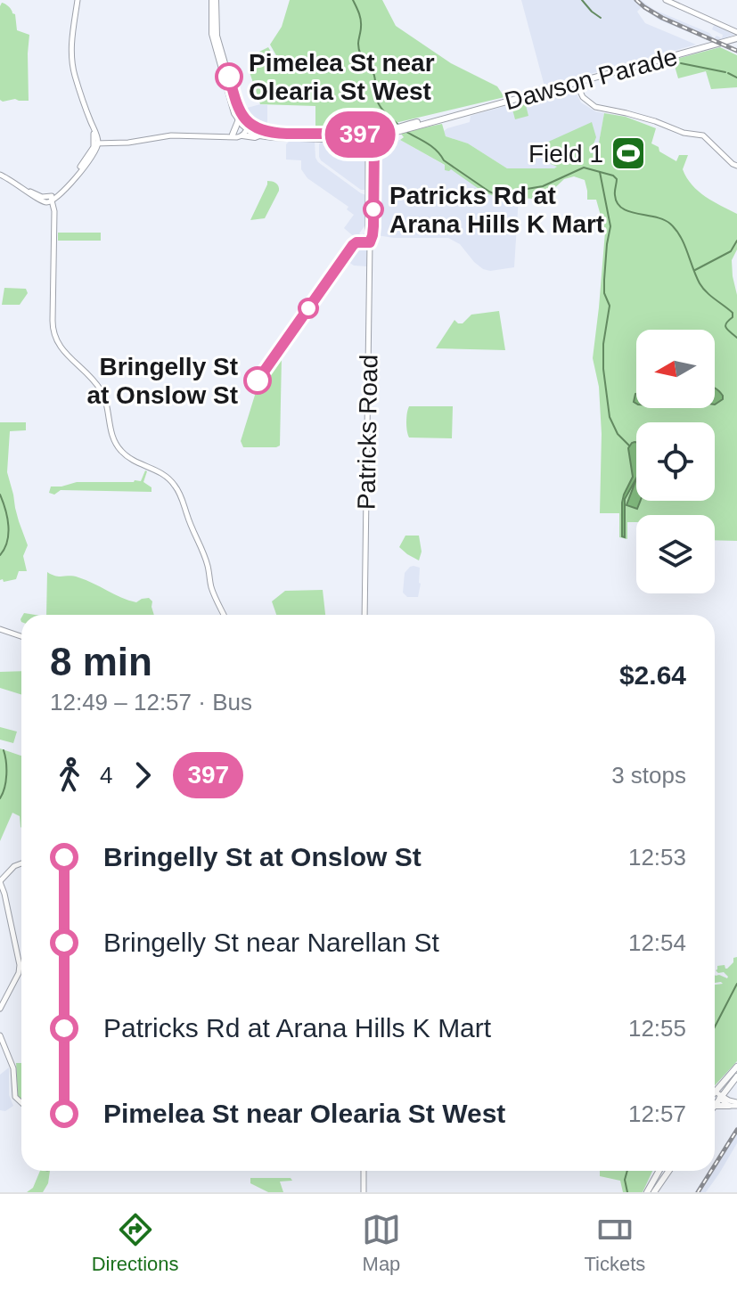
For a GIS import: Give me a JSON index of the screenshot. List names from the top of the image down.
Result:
{
  "streets": {
    "main road": ["Dawson Parade"],
    "street": ["Patricks Road"]
  },
  "crossings": [
    ["Dawson Parade", "Patricks Road"]
  ],
  "places": {
    "other": ["Pimelea St near Olearia St West", "Patricks Rd at Arana Hills K Mart", "Bringelly St at Onslow St"],
    "sports": ["Field 1"]
  },
  "lines": ["bus line 397"],
  "north": "left",
  "page": {
    "on_map": "397",
    "heading": ["8 min", "12:49 – 12:57 · Bus", "$2.64"],
    "legs": ["4", "397", "3 stops"],
    "list": [
      {
        "name": "Bringelly St at Onslow St",
        "value": "12:53"
      },
      {
        "name": "Bringelly St near Narellan St",
        "value": "12:54"
      },
      {
        "name": "Patricks Rd at Arana Hills K Mart",
        "value": "12:55"
      },
      {
        "name": "Pimelea St near Olearia St West",
        "value": "12:57"
      }
    ],
    "tabs": ["Directions", "Map", "Tickets"]
  }
}
